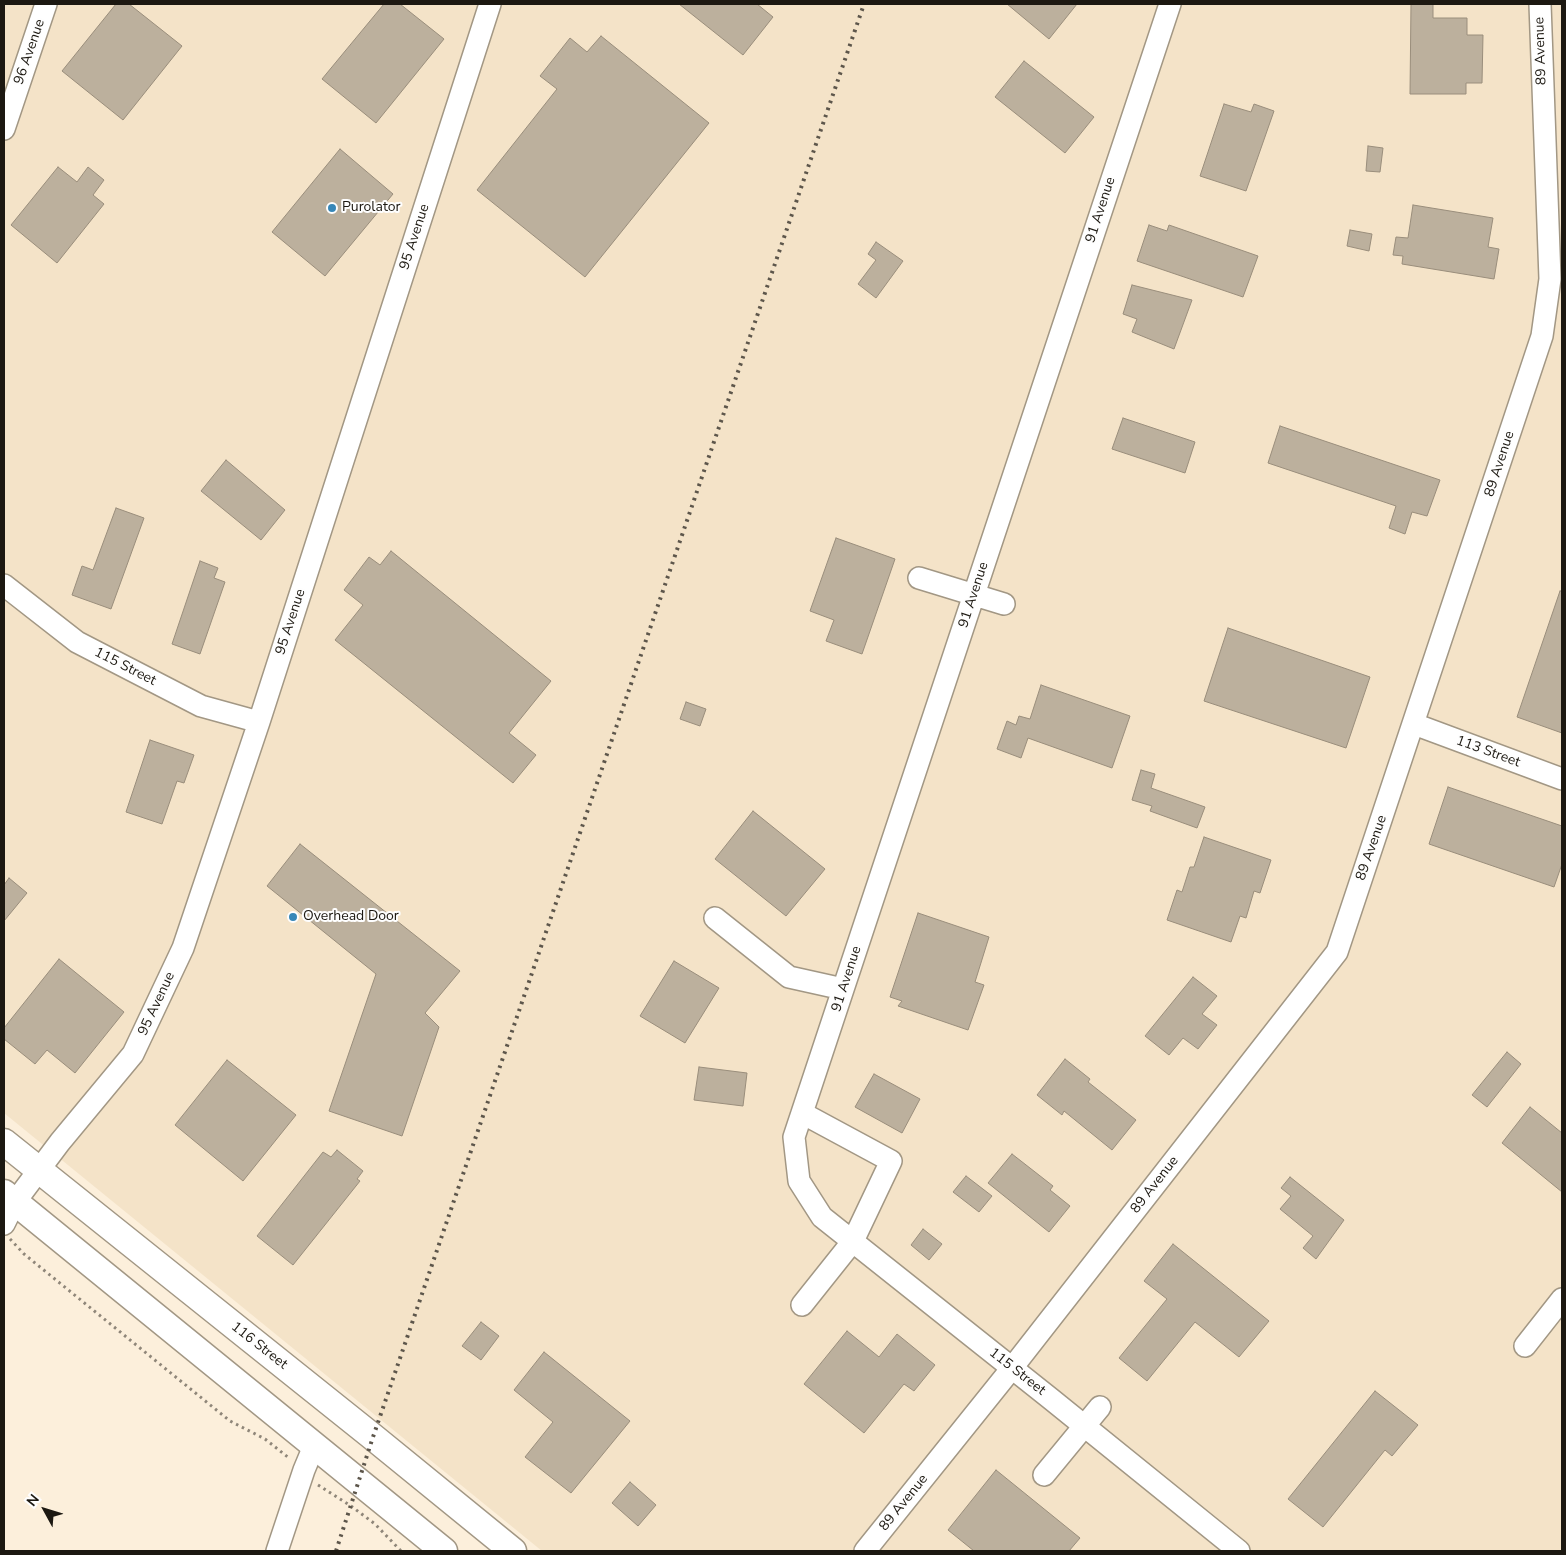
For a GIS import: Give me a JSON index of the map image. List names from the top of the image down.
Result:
{
  "streets": {
    "main road": ["116 Street"],
    "street": [
      "89 Avenue",
      "96 Avenue",
      "91 Avenue",
      "95 Avenue",
      "115 Street",
      "113 Street"
    ]
  },
  "crossings": [
    ["89 Avenue", "115 Street"],
    ["89 Avenue", "113 Street"],
    ["91 Avenue", "115 Street"],
    ["95 Avenue", "115 Street"],
    ["95 Avenue", "116 Street"]
  ],
  "places": ["Purolator", "Overhead Door"],
  "north": "top left"
}
